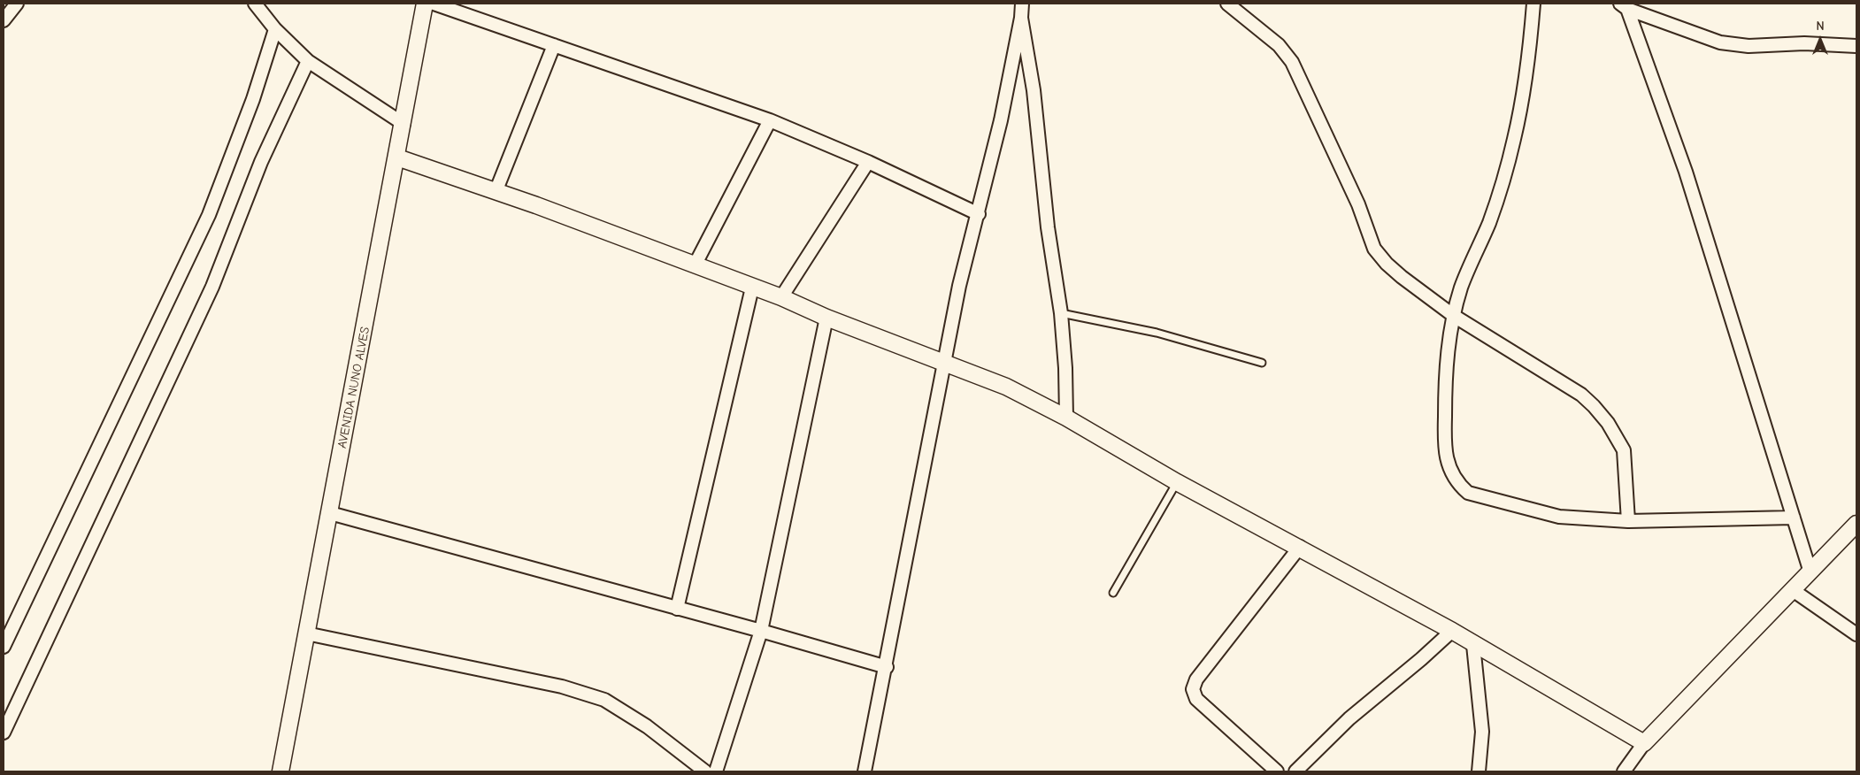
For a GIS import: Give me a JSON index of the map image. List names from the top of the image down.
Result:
{
  "streets": {
    "street": ["AVENIDA NUNO ALVES"]
  },
  "north": "top"
}
